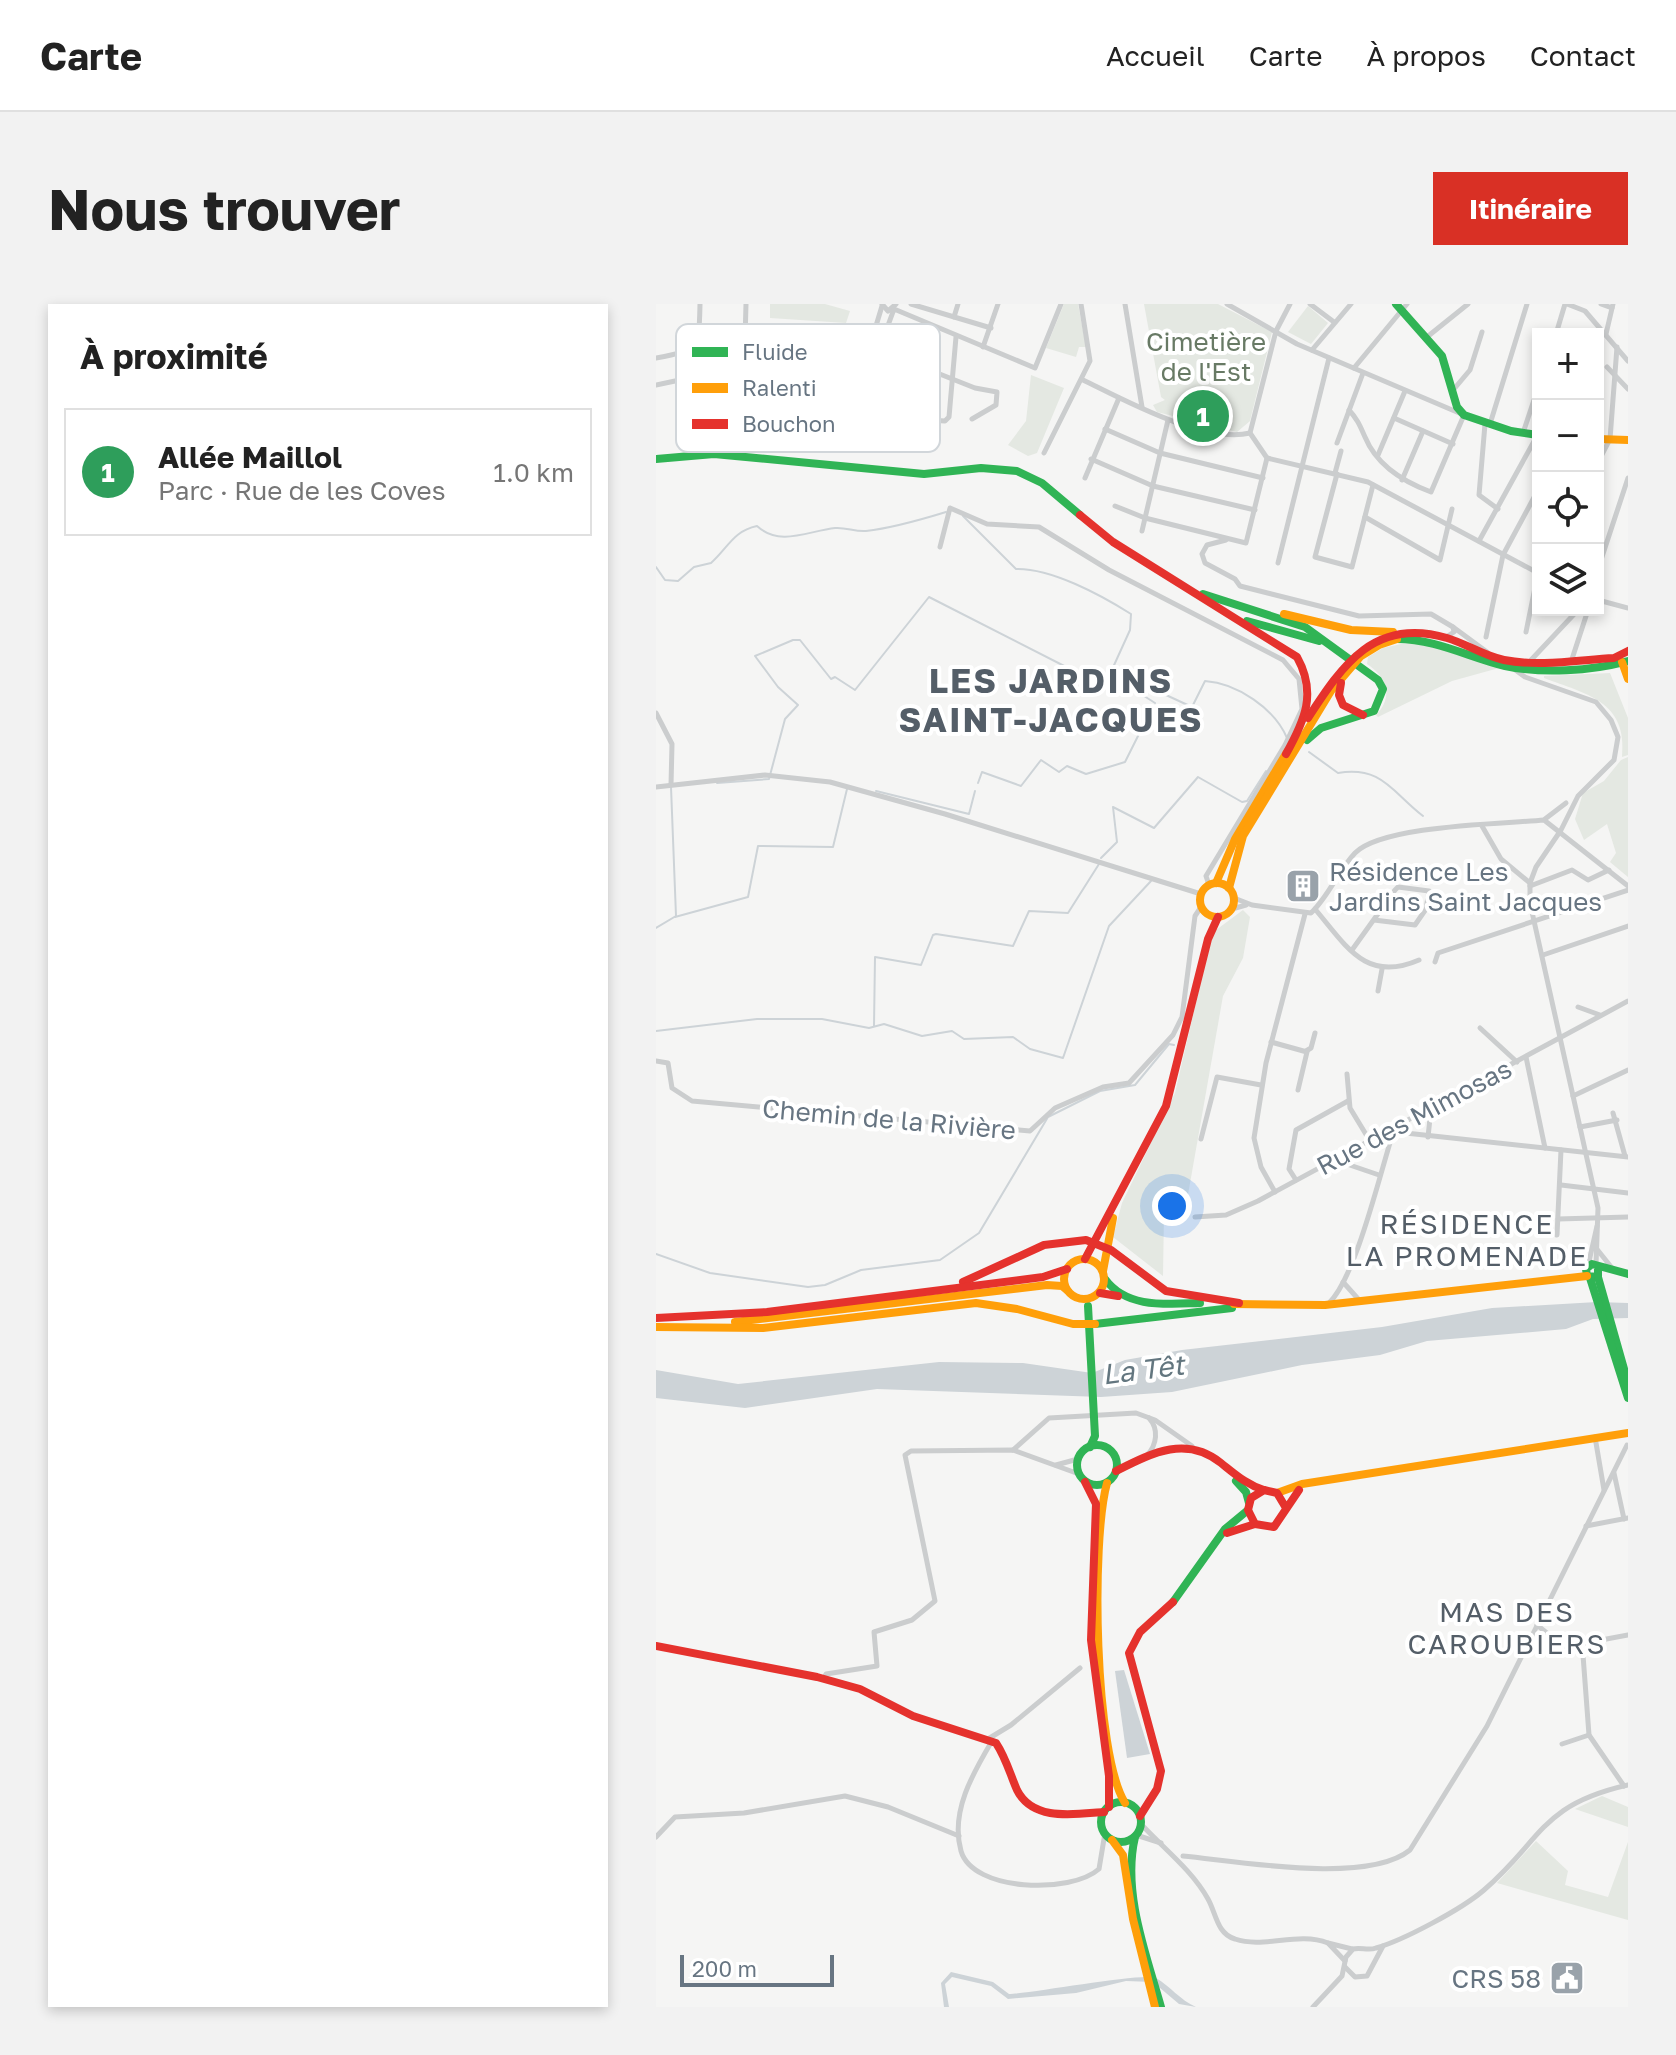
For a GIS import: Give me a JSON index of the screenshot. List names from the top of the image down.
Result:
{
  "streets": {
    "street": ["Rue des Mimosas", "Chemin de la Rivière"]
  },
  "districts": ["LES JARDINS SAINT-JACQUES", "RÉSIDENCE LA PROMENADE", "MAS DES CAROUBIERS"],
  "water": ["La Têt"],
  "parks": ["Cimetière de l'Est"],
  "places": {
    "building": ["Résidence Les Jardins Saint Jacques"],
    "public building": ["CRS 58"]
  },
  "legend": ["Fluide", "Ralenti", "Bouchon"],
  "scale_bar": "200 m",
  "page": {
    "header": "Carte",
    "nav": [
      "Accueil",
      "Carte",
      "À propos",
      "Contact"
    ],
    "buttons": "Itinéraire",
    "title": "Nous trouver",
    "heading": "À proximité",
    "map_buttons": ["+", "−"],
    "pins": "1",
    "list": [
      {
        "mark": "1",
        "name": "Allée Maillol",
        "note": "Parc · Rue de les Coves",
        "value": "1.0 km"
      }
    ],
    "scale": "200 m"
  }
}
